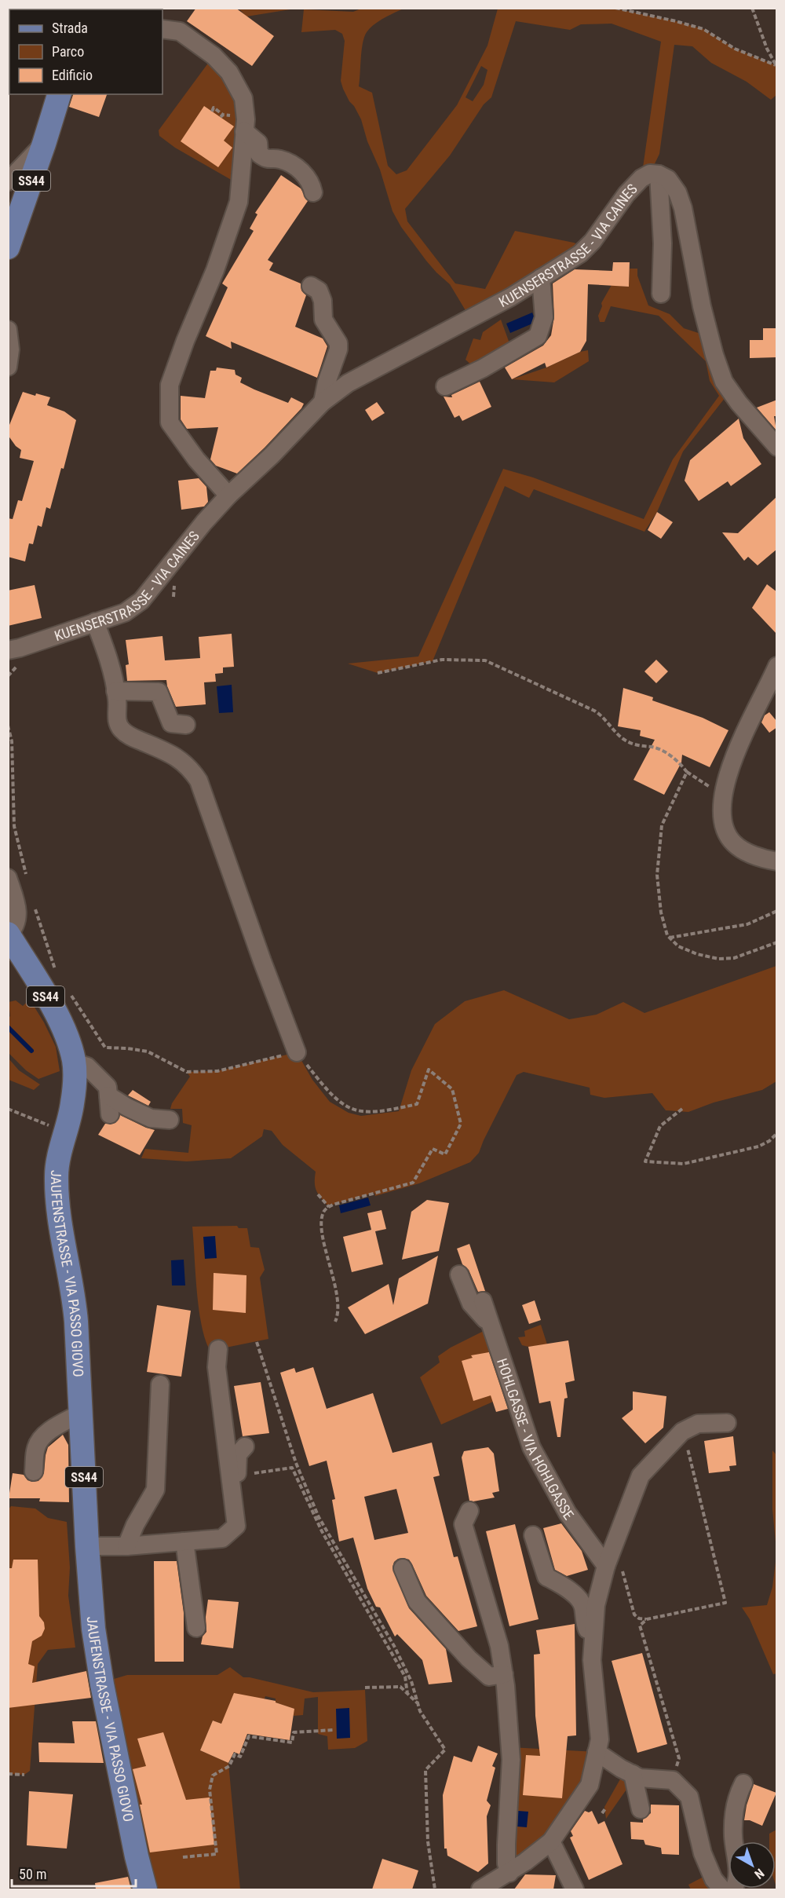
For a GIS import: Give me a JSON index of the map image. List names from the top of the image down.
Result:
{
  "streets": {
    "main road": ["SS44", "JAUFENSTRASSE - VIA PASSO GIOVO"],
    "street": ["KUENSERSTRASSE - VIA CAINES", "HOHLGASSE - VIA HOHLGASSE"]
  },
  "legend": ["Strada", "Parco", "Edificio"],
  "scale_bar": "50 m",
  "north": "bottom right"
}
